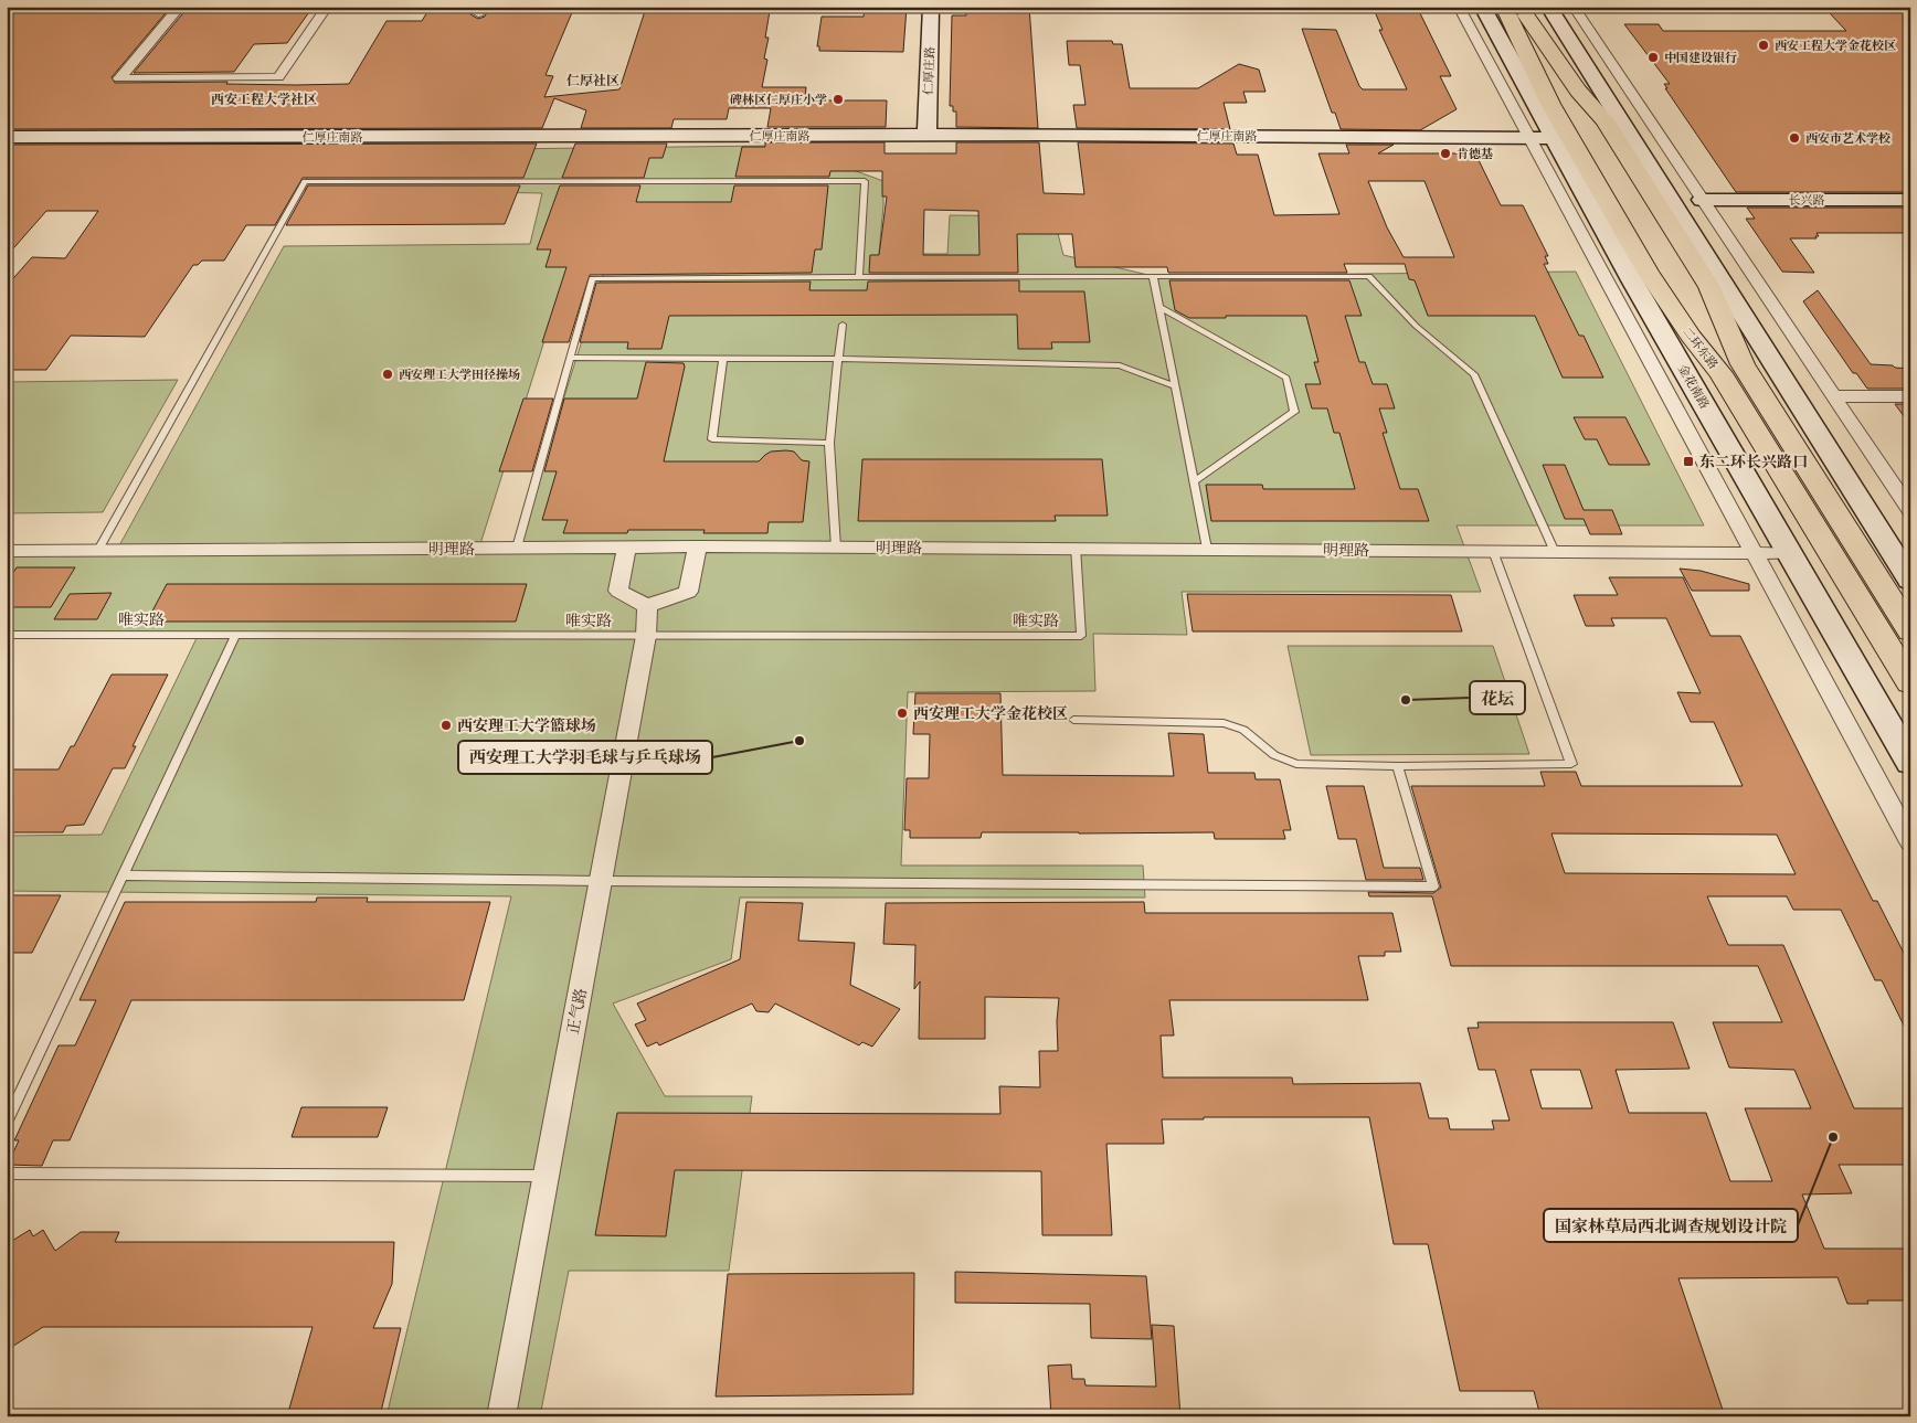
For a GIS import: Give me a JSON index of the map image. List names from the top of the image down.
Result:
{
  "streets": {
    "highway": ["二环东路"],
    "main road": [
      "仁厚庄路",
      "仁厚庄南路",
      "长兴路",
      "金花南路"
    ],
    "street": ["明理路", "正气路"],
    "lane": ["唯实路"]
  },
  "crossings": [
    ["仁厚庄路", "仁厚庄南路"],
    ["仁厚庄南路", "金花南路"],
    ["金花南路", "明理路"],
    ["明理路", "唯实路"],
    ["唯实路", "正气路"]
  ],
  "districts": ["仁厚社区", "西安工程大学社区"],
  "places": {
    "other": [
      "西安工程大学金花校区",
      "中国建设银行",
      "碑林区仁厚庄小学",
      "西安市艺术学校",
      "肯德基",
      "西安理工大学田径操场",
      "花坛",
      "西安理工大学金花校区",
      "西安理工大学篮球场",
      "西安理工大学羽毛球与乒乓球场",
      "国家林草局西北调查规划设计院"
    ],
    "transit": ["东二环长兴路口"]
  }
}
